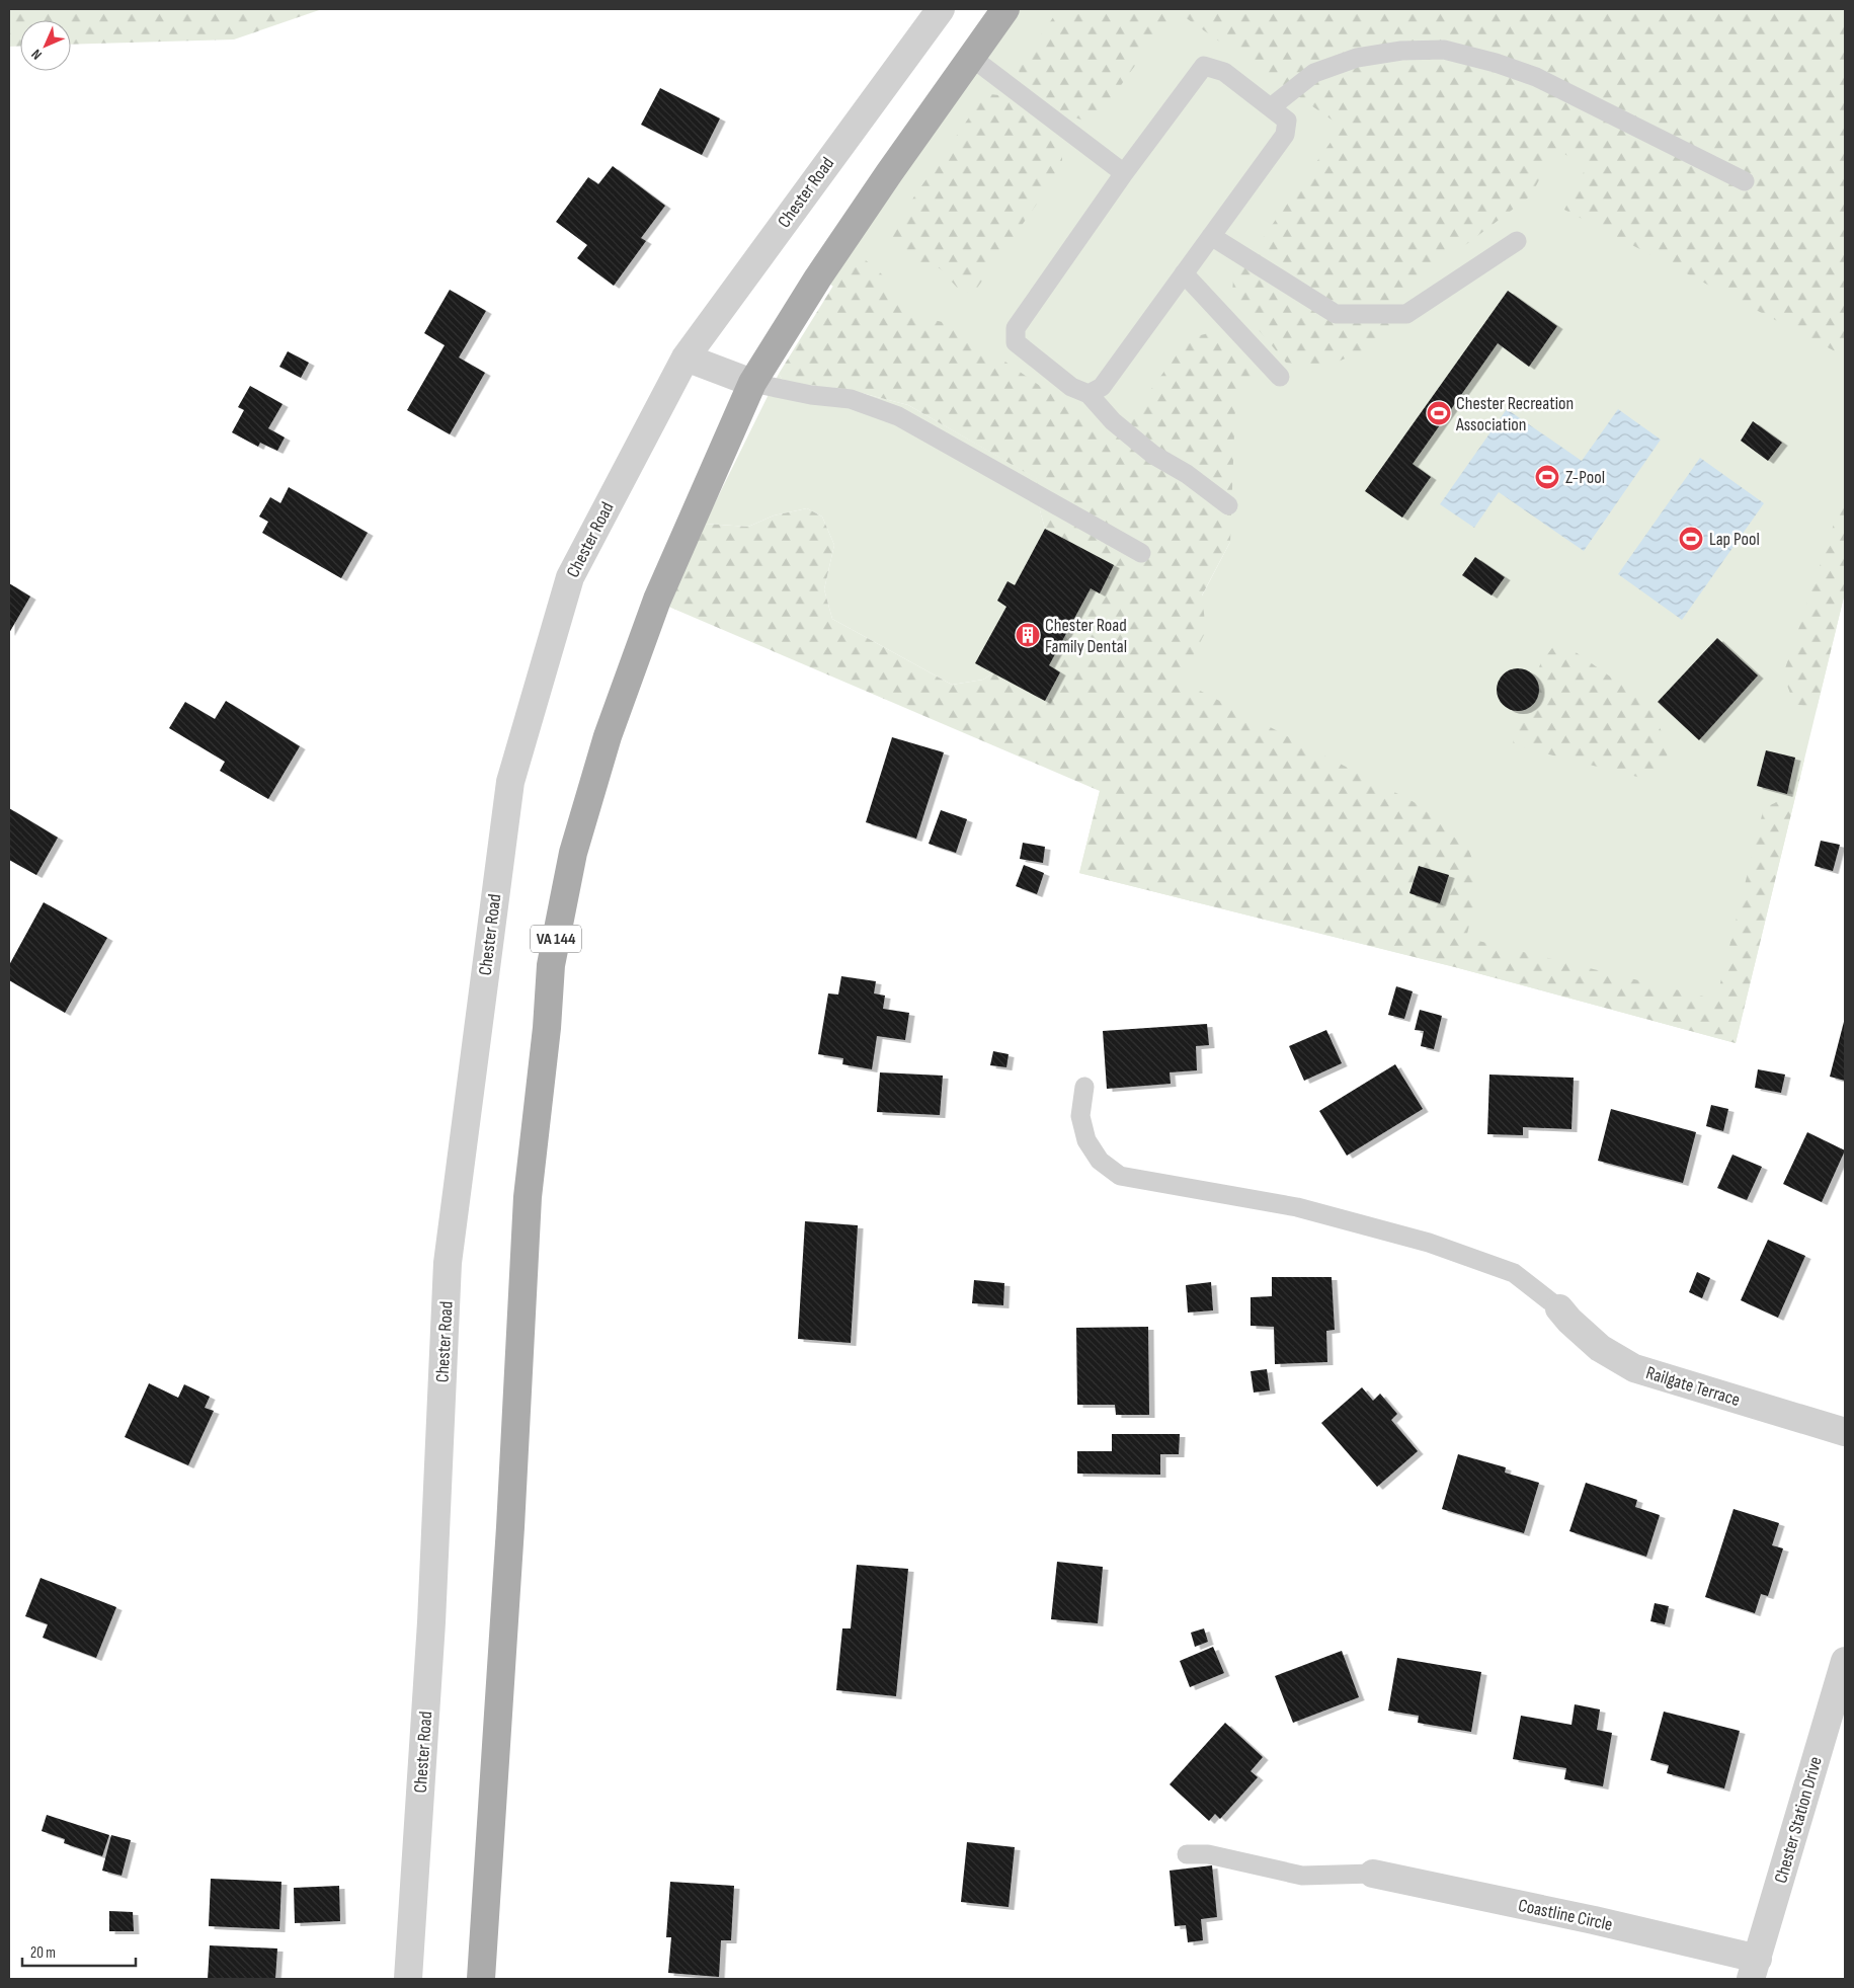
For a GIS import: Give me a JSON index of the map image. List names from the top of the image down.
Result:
{
  "streets": {
    "main road": ["VA 144"],
    "street": [
      "Chester Road",
      "Railgate Terrace",
      "Chester Station Drive",
      "Coastline Circle"
    ]
  },
  "crossings": [
    ["Chester Station Drive", "Coastline Circle"]
  ],
  "places": {
    "sports": ["Chester Recreation Association", "Z-Pool", "Lap Pool"],
    "building": ["Chester Road Family Dental"]
  },
  "scale_bar": "20 m",
  "north": "bottom left"
}
